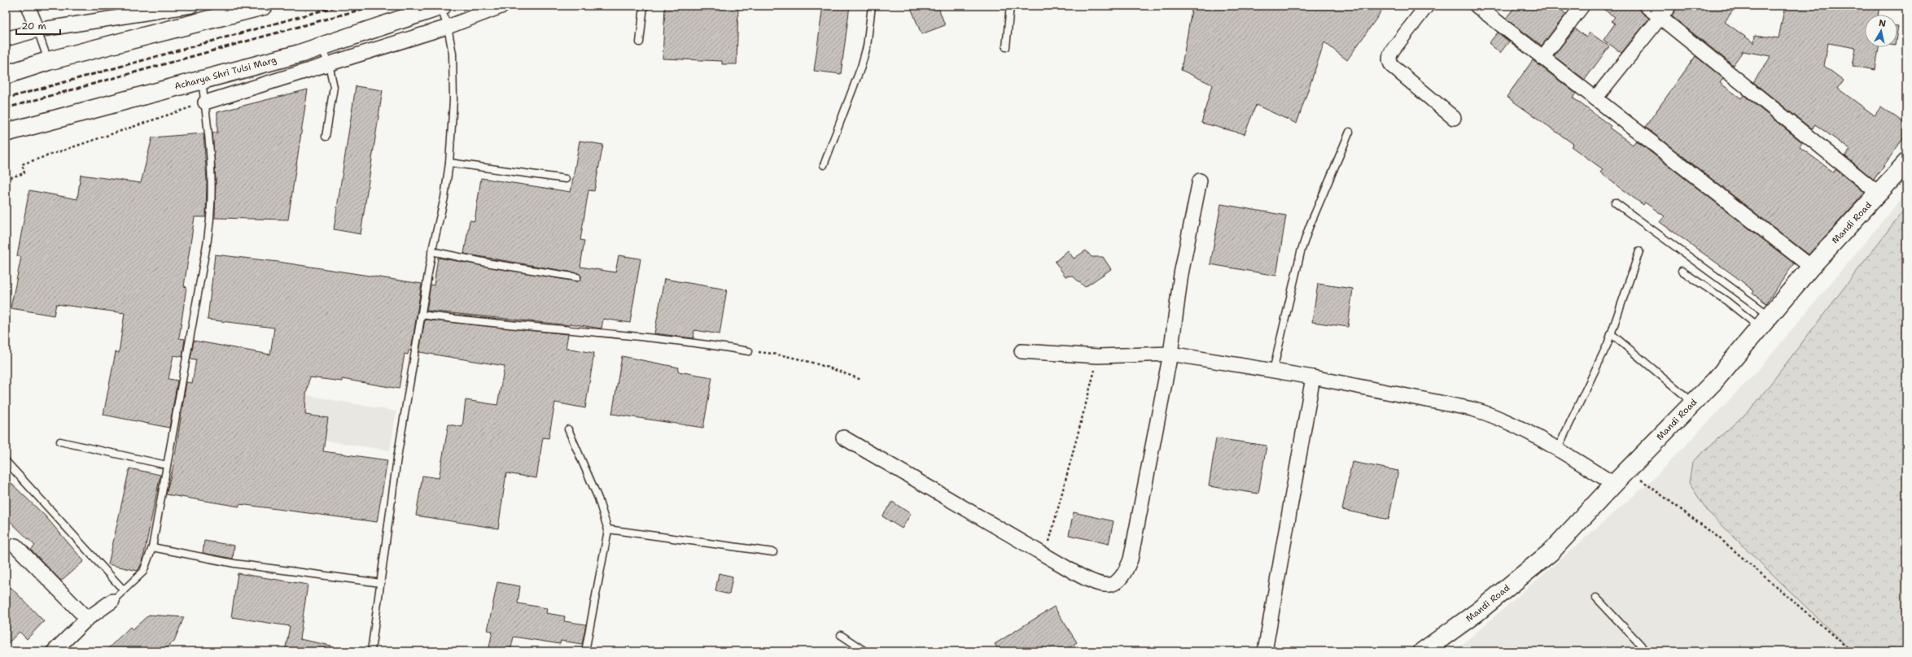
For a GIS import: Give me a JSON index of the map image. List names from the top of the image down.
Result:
{
  "streets": {
    "main road": ["Acharya Shri Tulsi Marg", "Mandi Road"]
  },
  "scale_bar": "20 m",
  "north": "top"
}
